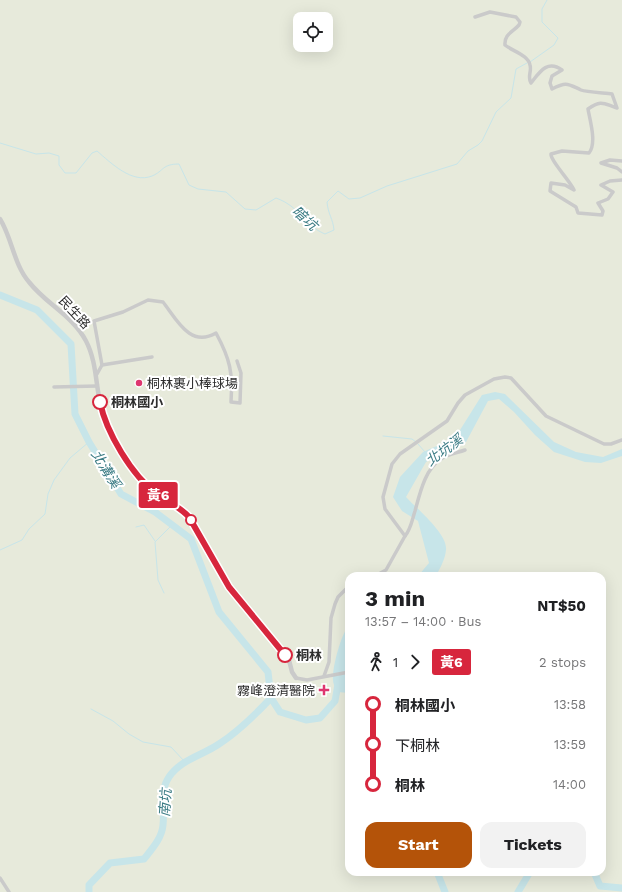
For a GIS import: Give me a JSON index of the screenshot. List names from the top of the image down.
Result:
{
  "streets": {
    "street": ["民生路"]
  },
  "water": [
    "暗坑",
    "北坑溪",
    "北溝溪",
    "南坑"
  ],
  "places": {
    "other": ["桐林裹小棒球場", "桐林國小", "桐林"],
    "health": ["霧峰澄清醫院"]
  },
  "lines": ["bus line 黃6"],
  "page": {
    "on_map": "黃6",
    "heading": ["3 min", "13:57 – 14:00 · Bus", "NT$50"],
    "legs": ["1", "黃6", "2 stops"],
    "list": [
      {
        "name": "桐林國小",
        "value": "13:58"
      },
      {
        "name": "下桐林",
        "value": "13:59"
      },
      {
        "name": "桐林",
        "value": "14:00"
      }
    ],
    "buttons": ["Start", "Tickets"]
  }
}
